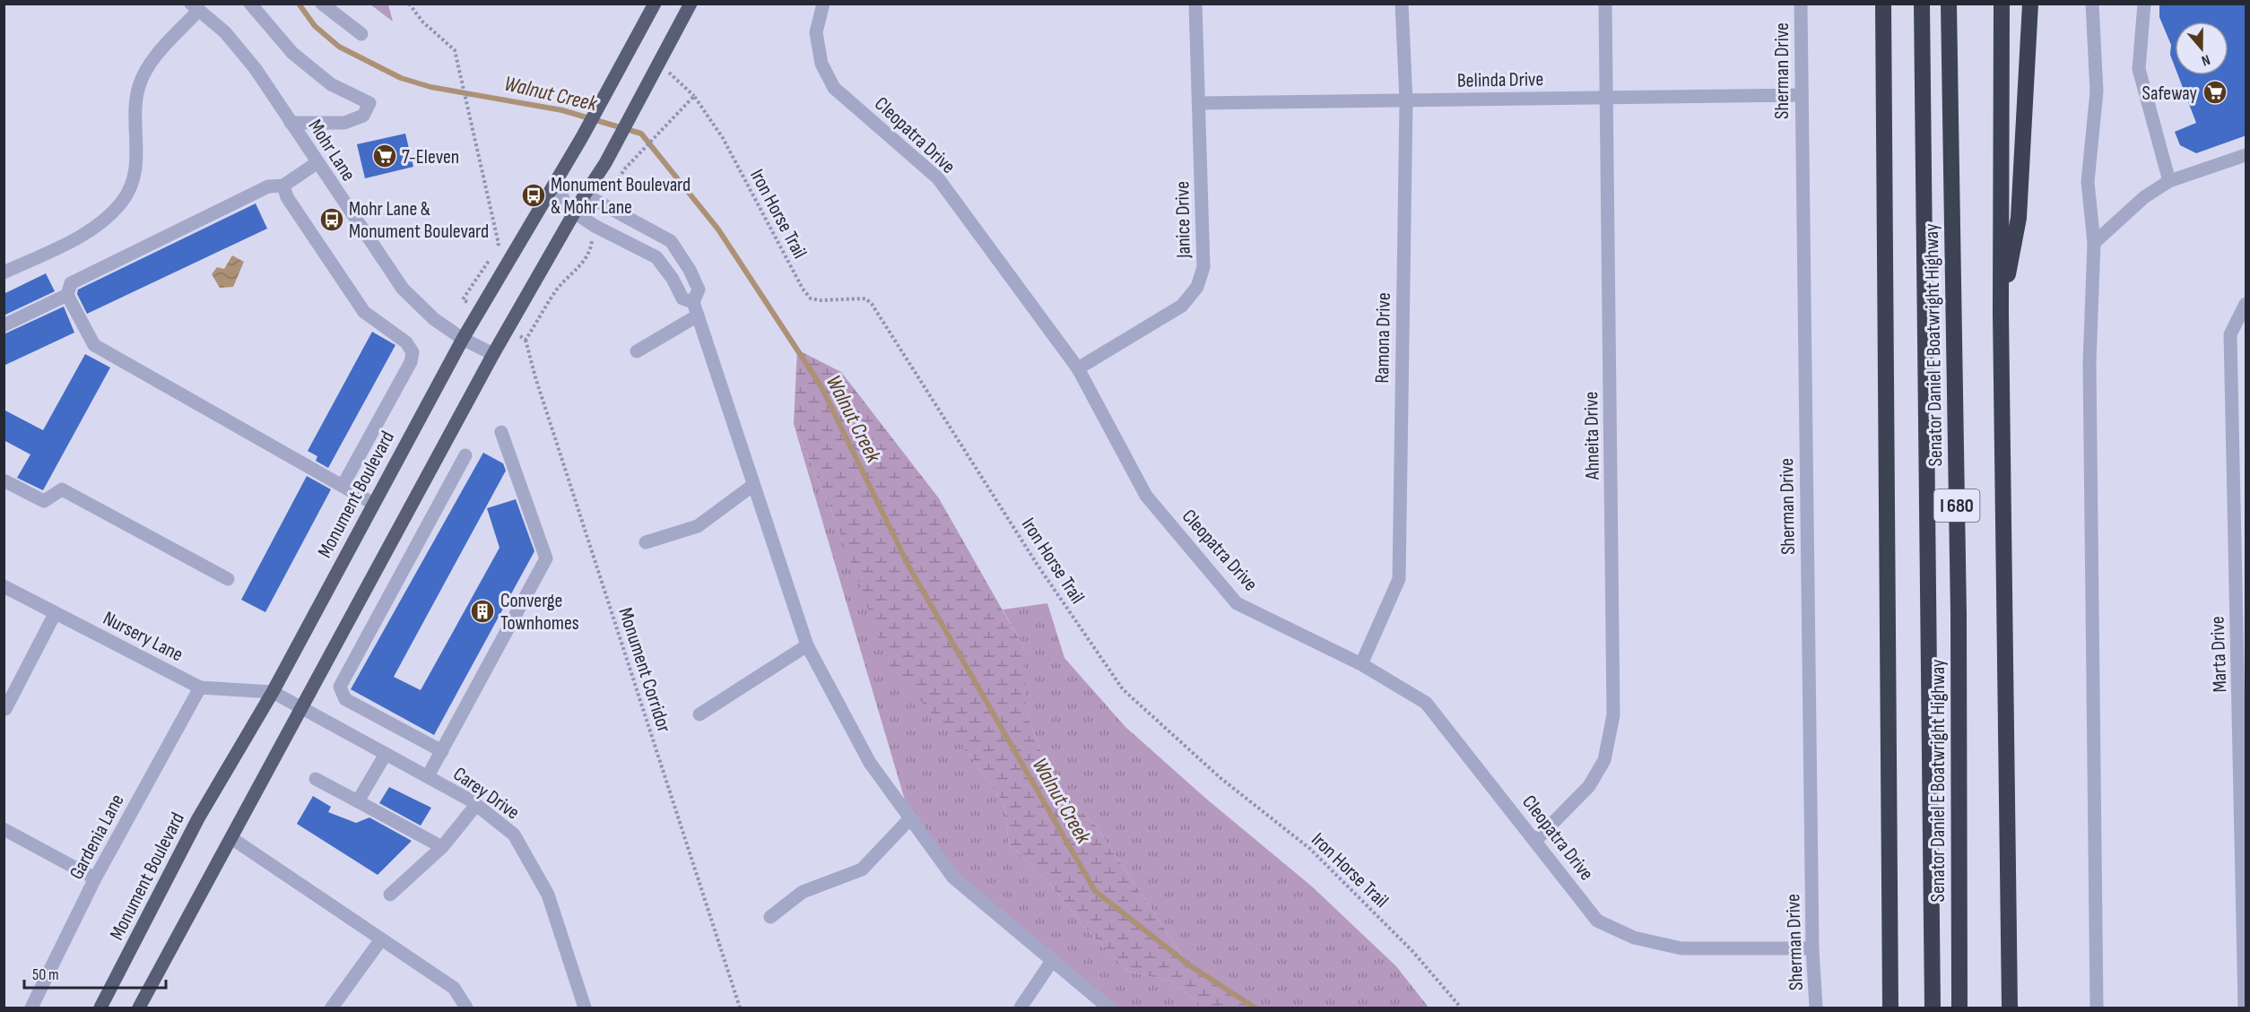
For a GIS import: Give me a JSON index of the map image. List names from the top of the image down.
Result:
{
  "streets": {
    "highway": ["Senator Daniel E Boatwright Highway", "I 680"],
    "main road": ["Monument Boulevard"],
    "street": [
      "Sherman Drive",
      "Belinda Drive",
      "Cleopatra Drive",
      "Mohr Lane",
      "Janice Drive",
      "Ramona Drive",
      "Ahneita Drive",
      "Nursery Lane",
      "Marta Drive",
      "Carey Drive",
      "Gardenia Lane"
    ],
    "path": ["Iron Horse Trail", "Monument Corridor"]
  },
  "crossings": [
    ["Sherman Drive", "Belinda Drive"],
    ["Sherman Drive", "Cleopatra Drive"],
    ["Belinda Drive", "Janice Drive"],
    ["Belinda Drive", "Ramona Drive"],
    ["Belinda Drive", "Ahneita Drive"],
    ["Cleopatra Drive", "Janice Drive"],
    ["Cleopatra Drive", "Ramona Drive"],
    ["Cleopatra Drive", "Ahneita Drive"],
    ["Mohr Lane", "Monument Boulevard"],
    ["Monument Boulevard", "Nursery Lane"],
    ["Monument Boulevard", "Carey Drive"],
    ["Nursery Lane", "Carey Drive"],
    ["Nursery Lane", "Gardenia Lane"]
  ],
  "water": ["Walnut Creek"],
  "places": {
    "supermarket": ["Safeway", "7-Eleven"],
    "bus stop": ["Monument Boulevard & Mohr Lane", "Mohr Lane & Monument Boulevard"],
    "building": ["Converge Townhomes"]
  },
  "scale_bar": "50 m",
  "north": "bottom"
}
